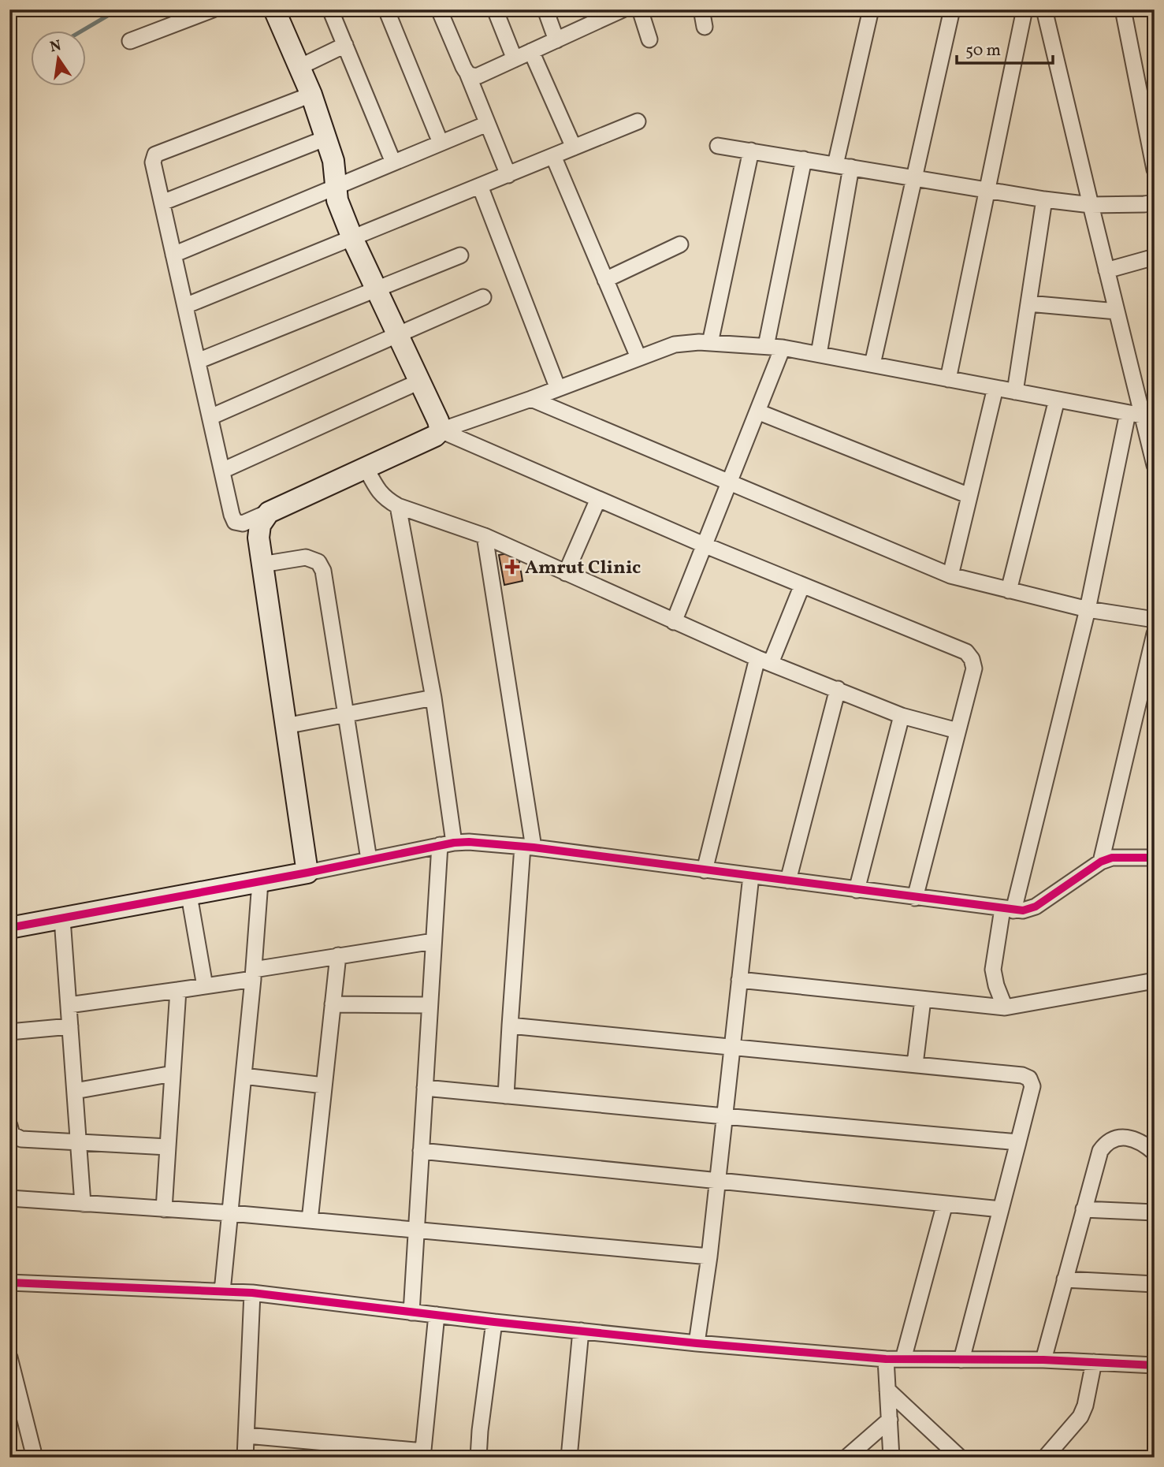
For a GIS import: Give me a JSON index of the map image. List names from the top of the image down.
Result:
{
  "places": {
    "health": ["Amrut Clinic"]
  },
  "scale_bar": "50 m",
  "north": "top"
}
